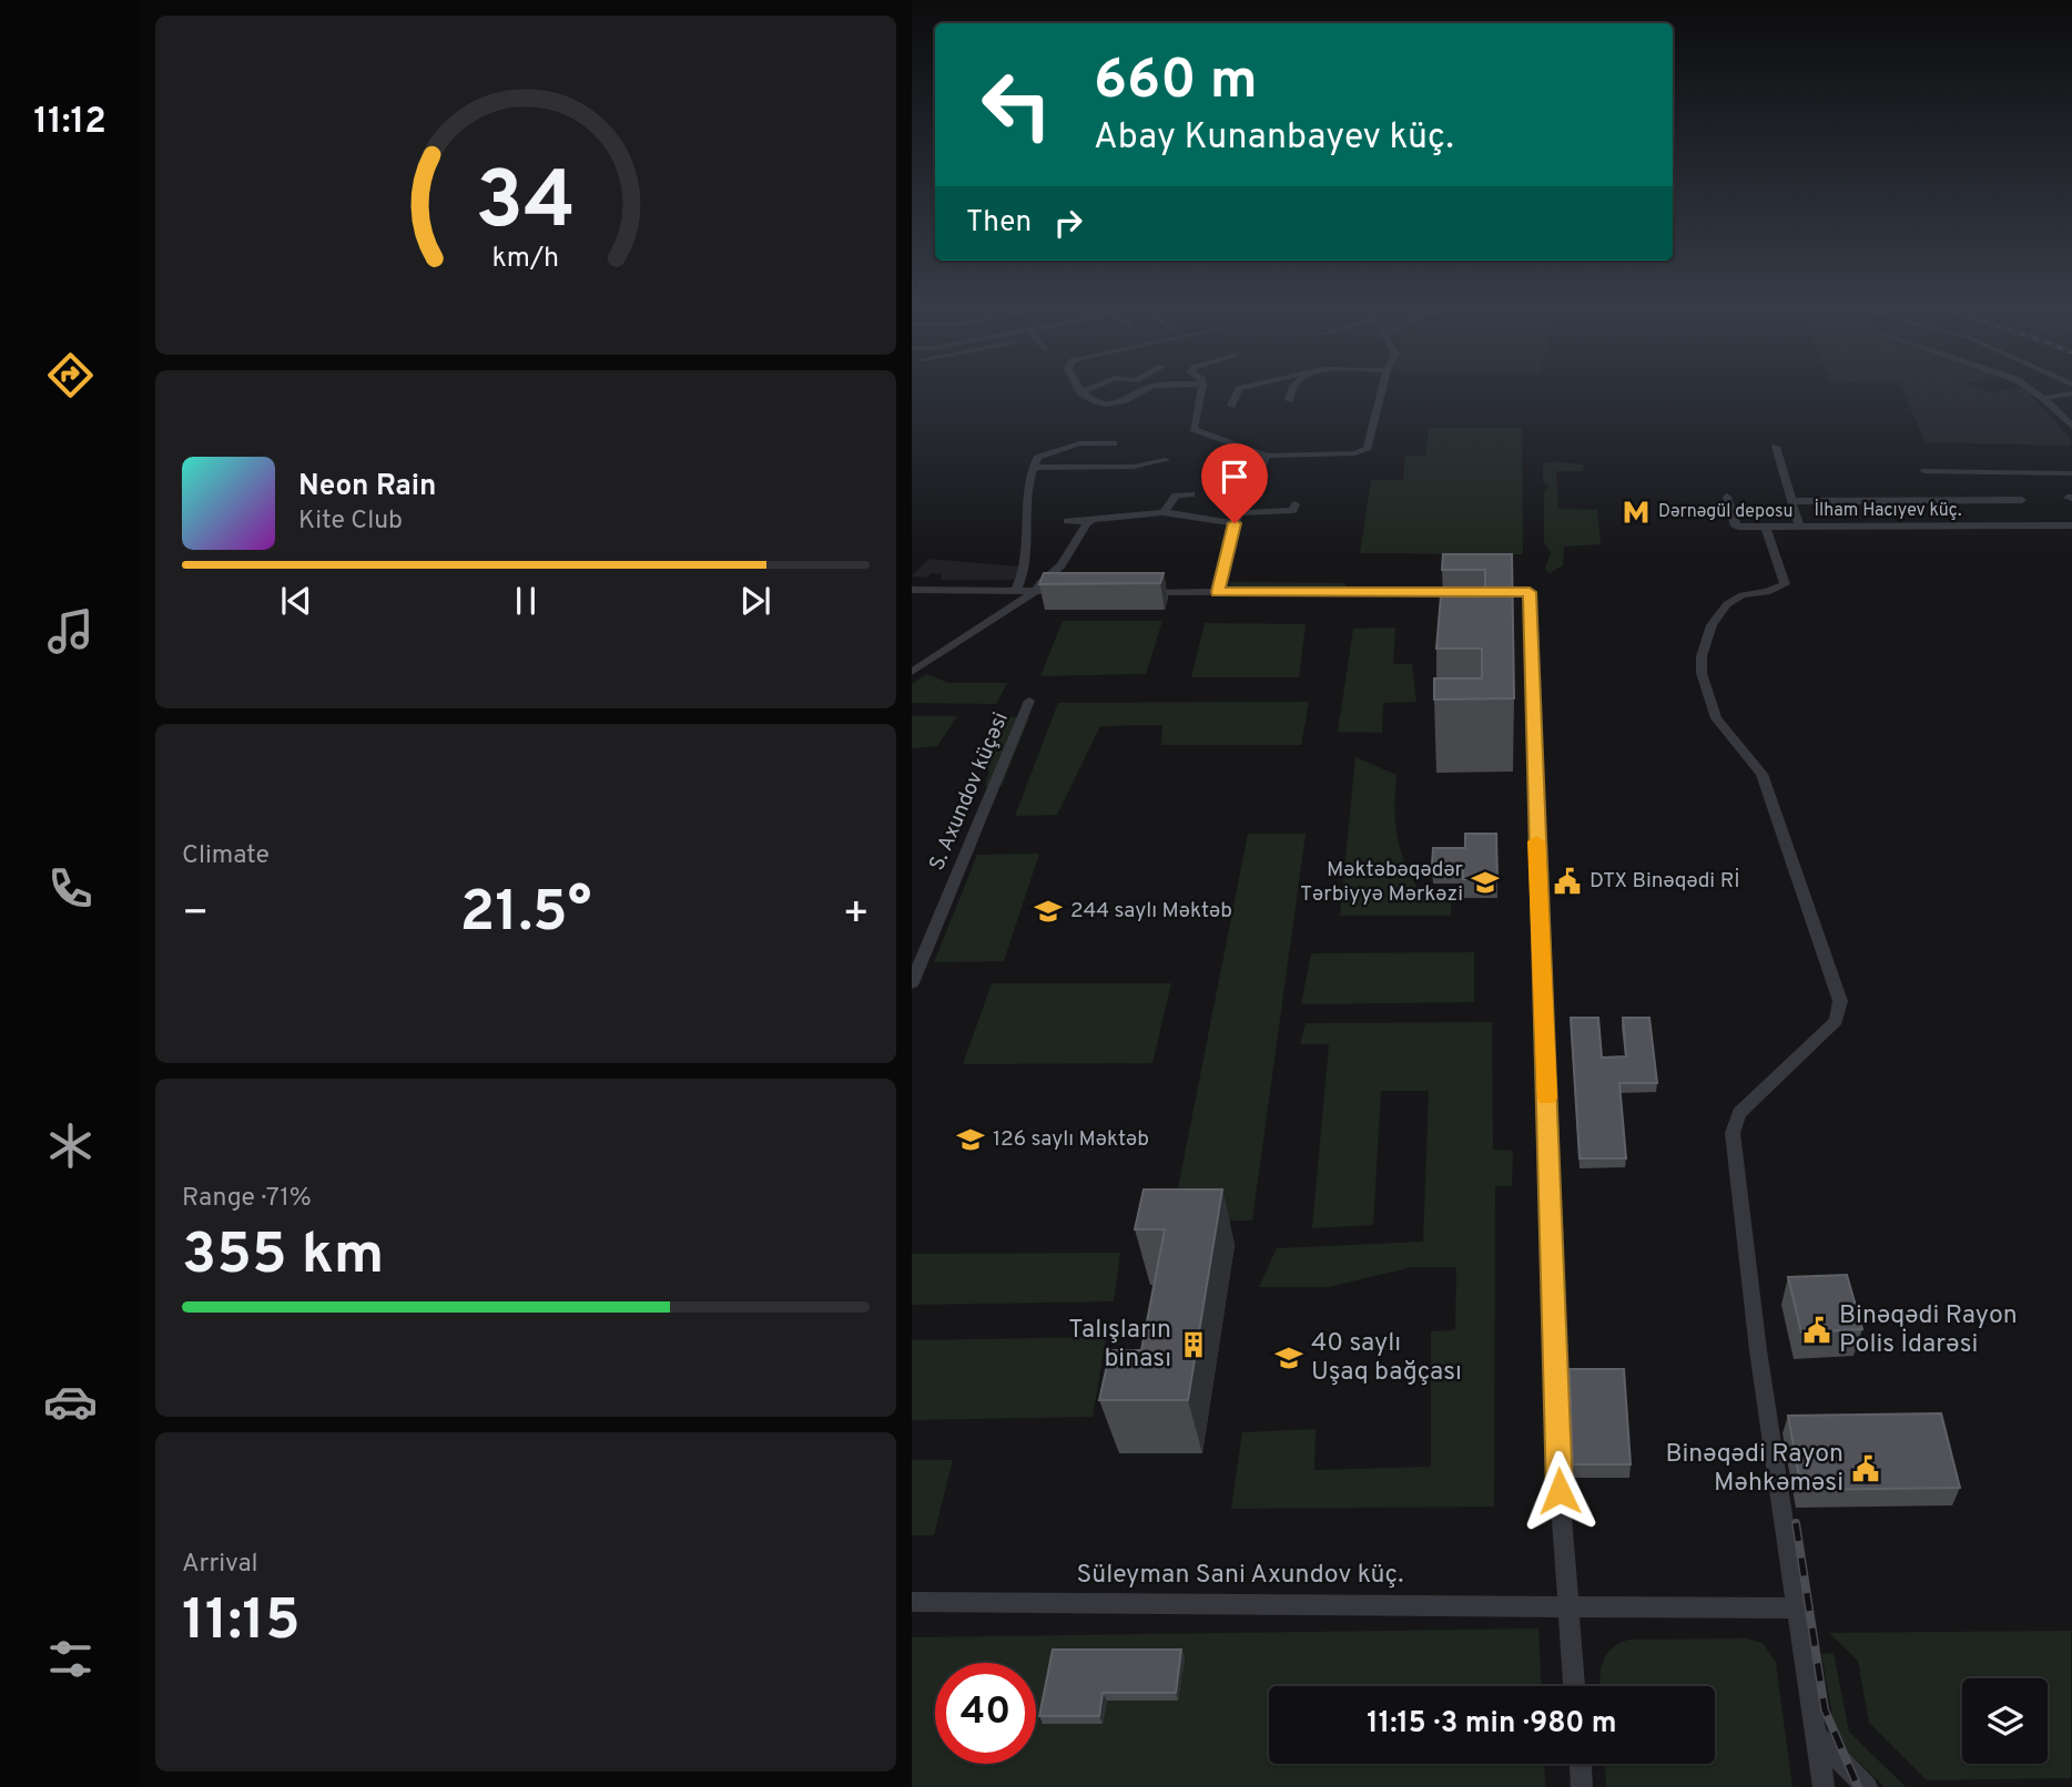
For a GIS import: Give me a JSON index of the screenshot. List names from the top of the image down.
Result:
{
  "streets": {
    "street": ["İlham Hacıyev küç.", "S. Axundov küçəsi", "Süleyman Sani Axundov küç."]
  },
  "places": {
    "metro station": ["Dərnəgül deposu"],
    "public building": ["DTX Binəqədi Rİ", "Binəqədi Rayon Polis İdarəsi", "Binəqədi Rayon Məhkəməsi"],
    "school or university": [
      "Məktəbəqədər Tərbiyyə Mərkəzi",
      "244 saylı Məktəb",
      "126 saylı Məktəb",
      "40 saylı Uşaq bağçası"
    ],
    "building": ["Talışların binası"]
  },
  "page": {
    "tabs": "11:12",
    "turn": ["660 m", "Abay Kunanbayev küç."],
    "then": "Then",
    "song": ["Neon Rain", "Kite Club"],
    "tile": [
      "Climate",
      ["Range · 71%", "355 km"],
      ["Arrival", "11:15"]
    ],
    "heat": ["−", "21.5°", "+"],
    "limit": "40",
    "trip": "11:15 · 3 min · 980 m",
    "gauge": ["34", "km/h"]
  }
}
